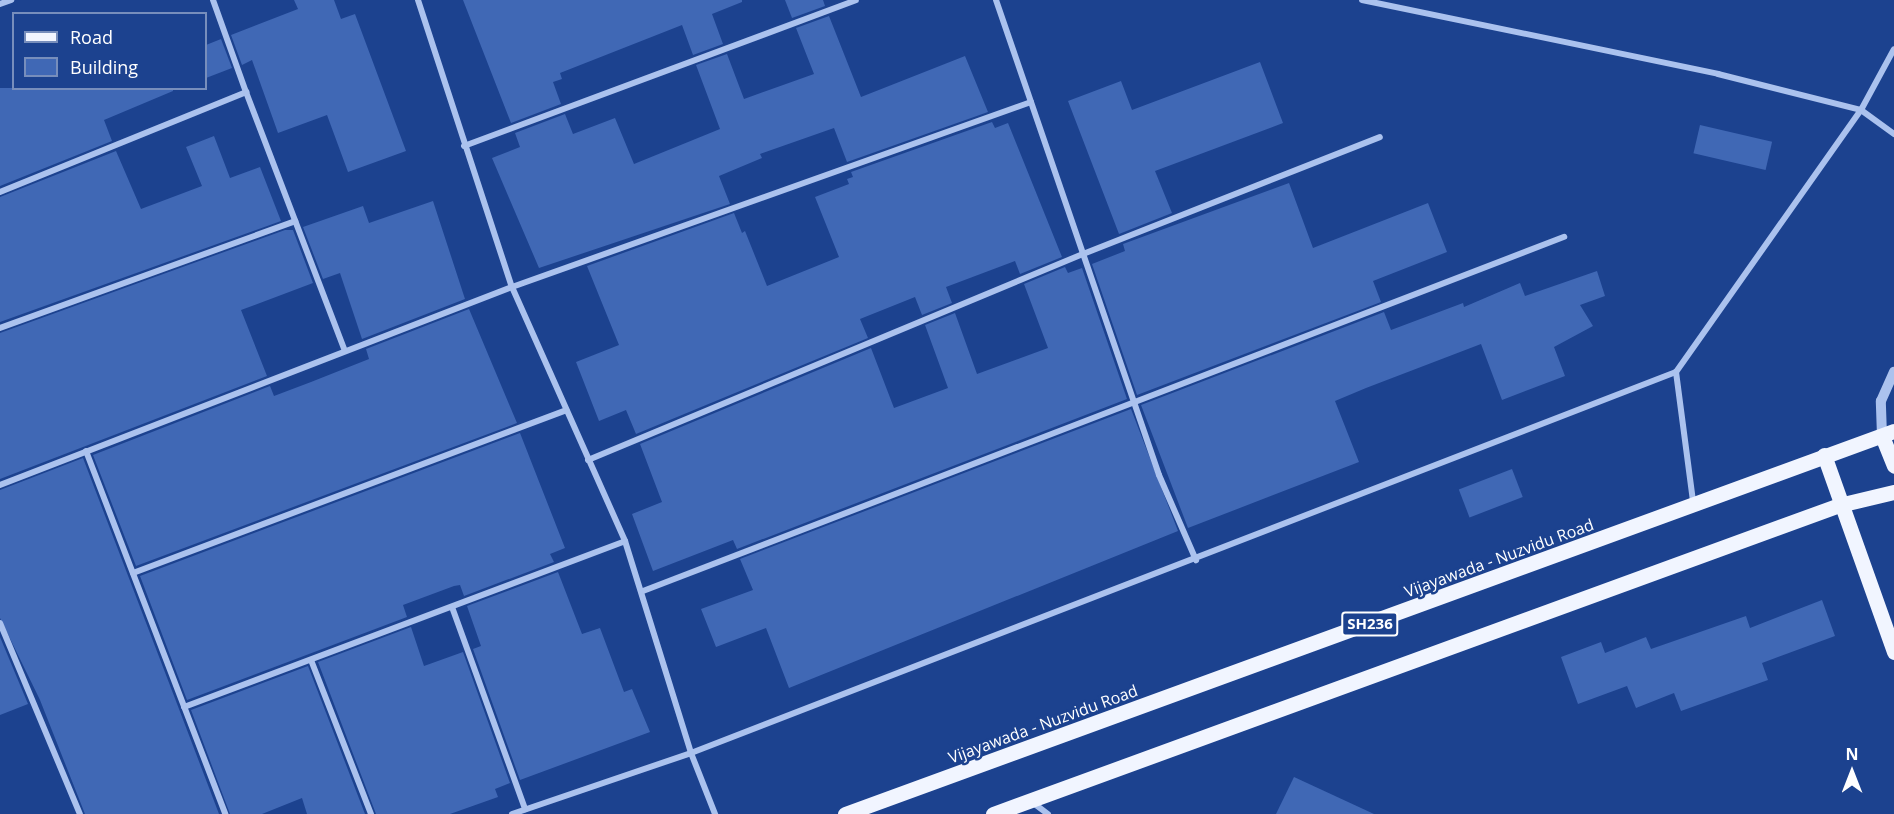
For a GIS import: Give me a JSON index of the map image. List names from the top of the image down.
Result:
{
  "streets": {
    "main road": ["Vijayawada - Nuzvidu Road", "SH236"]
  },
  "legend": ["Road", "Building"],
  "north": "top"
}
